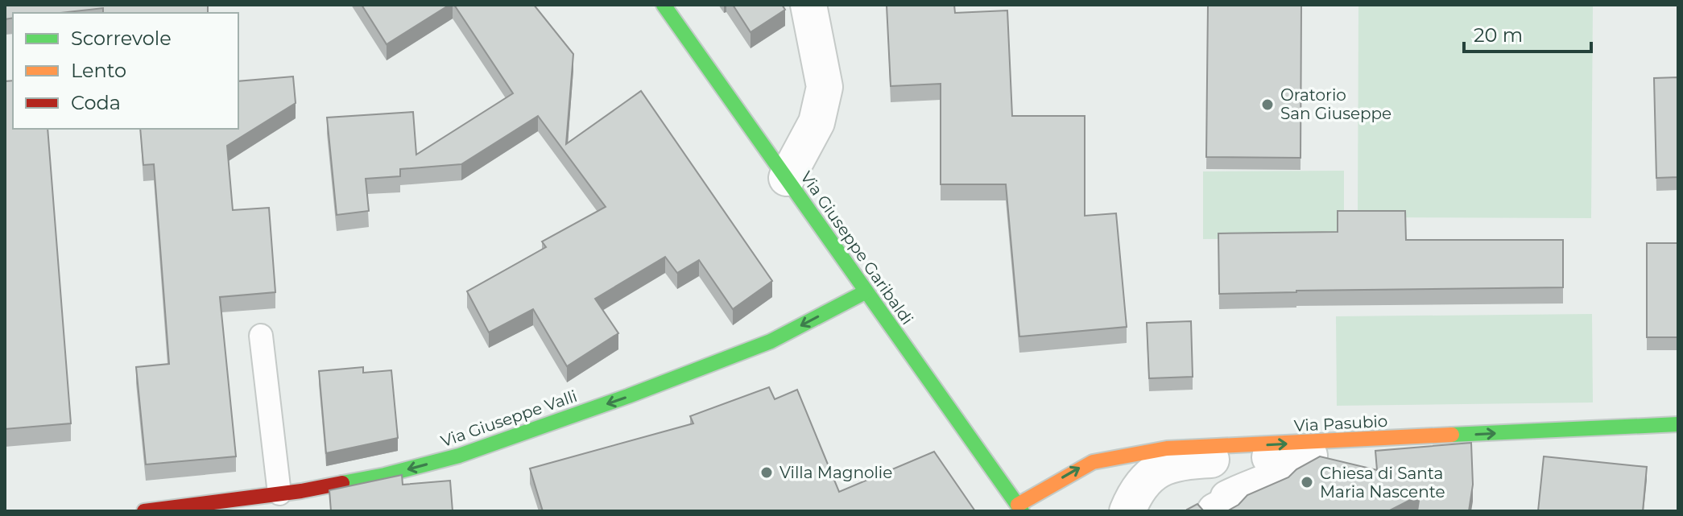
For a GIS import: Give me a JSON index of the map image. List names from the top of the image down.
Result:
{
  "streets": {
    "street": ["Via Giuseppe Garibaldi", "Via Giuseppe Valli", "Via Pasubio"]
  },
  "crossings": [
    ["Via Giuseppe Garibaldi", "Via Giuseppe Valli"],
    ["Via Giuseppe Garibaldi", "Via Pasubio"]
  ],
  "one_way": ["Via Giuseppe Valli", "Via Pasubio"],
  "places": ["Oratorio San Giuseppe", "Villa Magnolie", "Chiesa di Santa Maria Nascente"],
  "legend": ["Scorrevole", "Lento", "Coda"],
  "scale_bar": "20 m"
}
